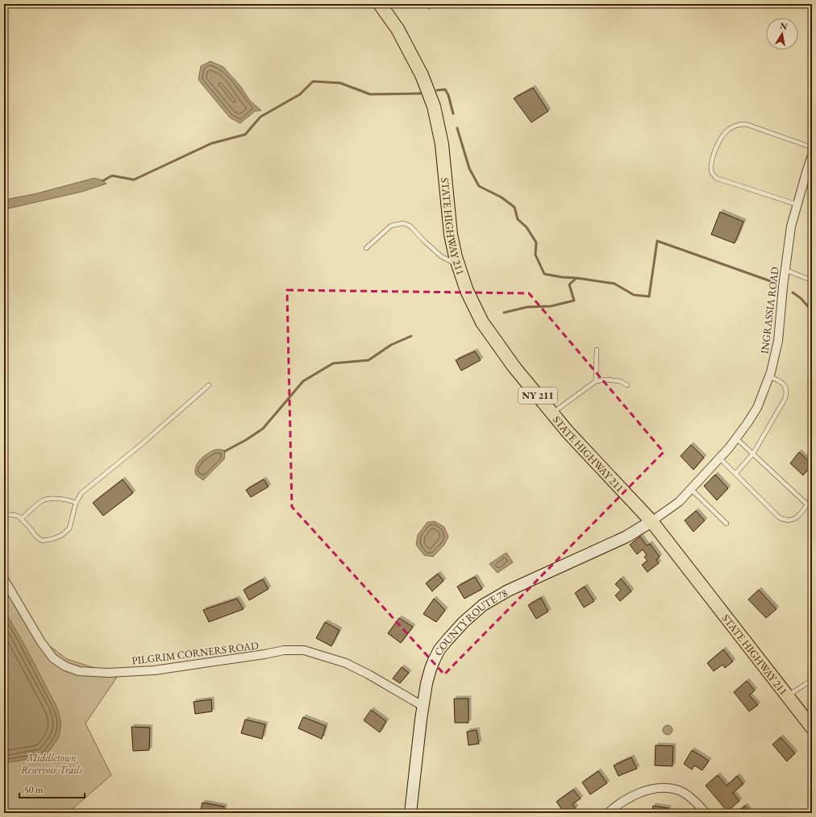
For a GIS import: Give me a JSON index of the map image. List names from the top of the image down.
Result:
{
  "streets": {
    "main road": ["STATE HIGHWAY 211", "NY 211"],
    "street": ["INGRASSIA ROAD", "COUNTY ROUTE 78", "PILGRIM CORNERS ROAD"]
  },
  "crossings": [
    ["STATE HIGHWAY 211", "INGRASSIA ROAD"],
    ["STATE HIGHWAY 211", "COUNTY ROUTE 78"],
    ["INGRASSIA ROAD", "COUNTY ROUTE 78"],
    ["COUNTY ROUTE 78", "PILGRIM CORNERS ROAD"]
  ],
  "parks": ["Middletown Reservoir Trails"],
  "scale_bar": "50 m",
  "north": "top"
}
